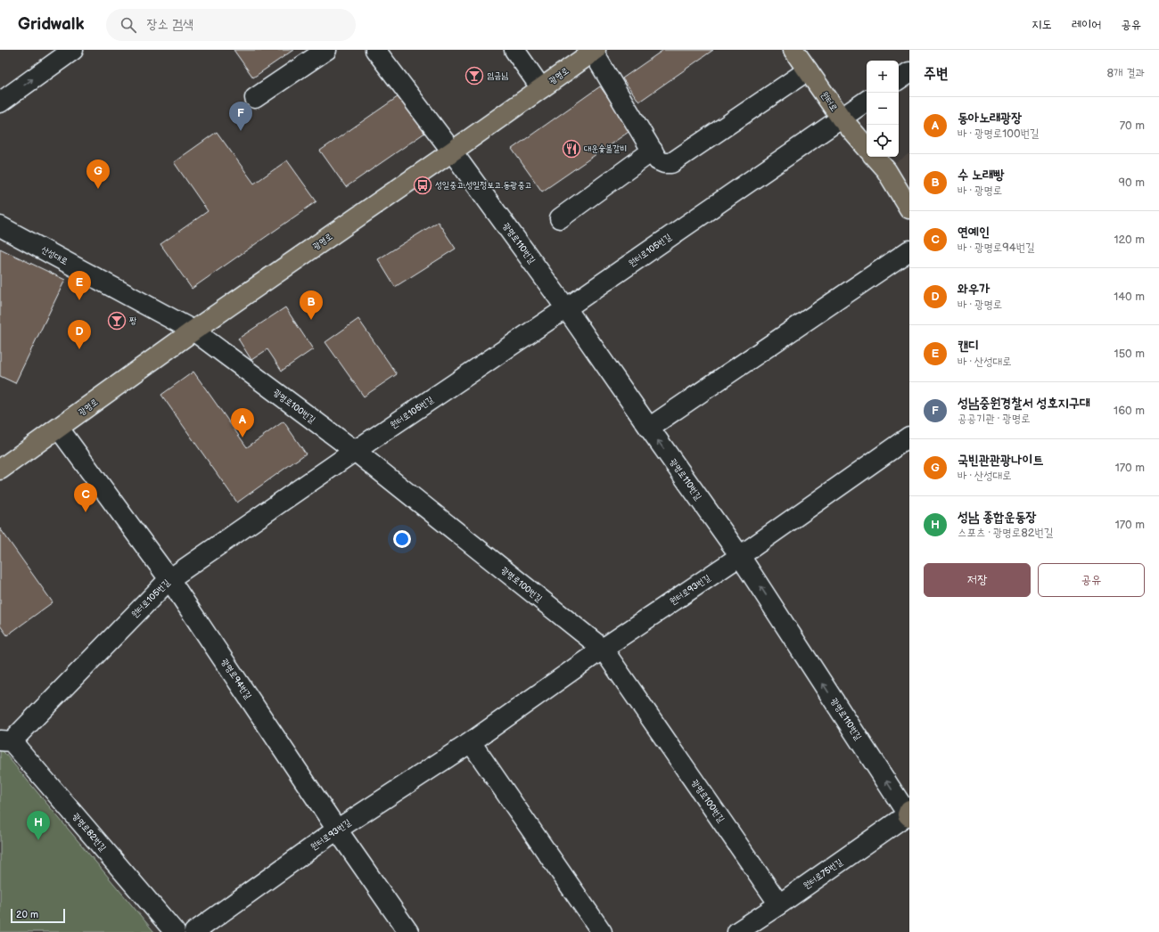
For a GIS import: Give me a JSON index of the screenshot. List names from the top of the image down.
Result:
{
  "streets": {
    "main road": ["광명로", "원터로"],
    "street": [
      "광명로110번길",
      "원터로105번길",
      "산성대로",
      "광명로100번길",
      "원터로93번길",
      "광명로94번길",
      "광명로82번길",
      "원터로75번길"
    ]
  },
  "crossings": [
    ["광명로", "광명로110번길"],
    ["광명로", "산성대로"],
    ["광명로", "광명로100번길"],
    ["광명로", "광명로94번길"],
    ["원터로", "원터로105번길"],
    ["광명로110번길", "원터로105번길"],
    ["광명로110번길", "원터로93번길"],
    ["광명로110번길", "원터로75번길"],
    ["원터로105번길", "광명로100번길"],
    ["원터로105번길", "광명로94번길"],
    ["원터로105번길", "광명로82번길"],
    ["산성대로", "광명로100번길"],
    ["광명로100번길", "원터로93번길"],
    ["광명로100번길", "원터로75번길"],
    ["원터로93번길", "광명로94번길"]
  ],
  "one_way": ["광명로110번길"],
  "places": {
    "bar": ["임금님", "짱"],
    "restaurant": ["대운숯불갈비"],
    "bus stop": ["성일중고.성일정보고.동광중고"]
  },
  "scale_bar": "20 m",
  "page": {
    "header": "Gridwalk",
    "search": "장소 검색",
    "nav": ["지도", "레이어", "공유"],
    "heading": ["주변", "8개 결과"],
    "map_buttons": ["+", "−"],
    "list": [
      {
        "mark": "A",
        "name": "동아노래광장",
        "note": "바 · 광명로100번길",
        "value": "70 m"
      },
      {
        "mark": "B",
        "name": "수 노래빵",
        "note": "바 · 광명로",
        "value": "90 m"
      },
      {
        "mark": "C",
        "name": "연예인",
        "note": "바 · 광명로94번길",
        "value": "120 m"
      },
      {
        "mark": "D",
        "name": "와우가",
        "note": "바 · 광명로",
        "value": "140 m"
      },
      {
        "mark": "E",
        "name": "캔디",
        "note": "바 · 산성대로",
        "value": "150 m"
      },
      {
        "mark": "F",
        "name": "성남중원경찰서 성호지구대",
        "note": "공공기관 · 광명로",
        "value": "160 m"
      },
      {
        "mark": "G",
        "name": "국빈관관광나이트",
        "note": "바 · 산성대로",
        "value": "170 m"
      },
      {
        "mark": "H",
        "name": "성남 종합운동장",
        "note": "스포츠 · 광명로82번길",
        "value": "170 m"
      }
    ],
    "pins": [
      "F",
      "G",
      "E",
      "B",
      "D",
      "A",
      "C",
      "H"
    ],
    "buttons": ["저장", "공유"],
    "scale": "20 m"
  }
}
